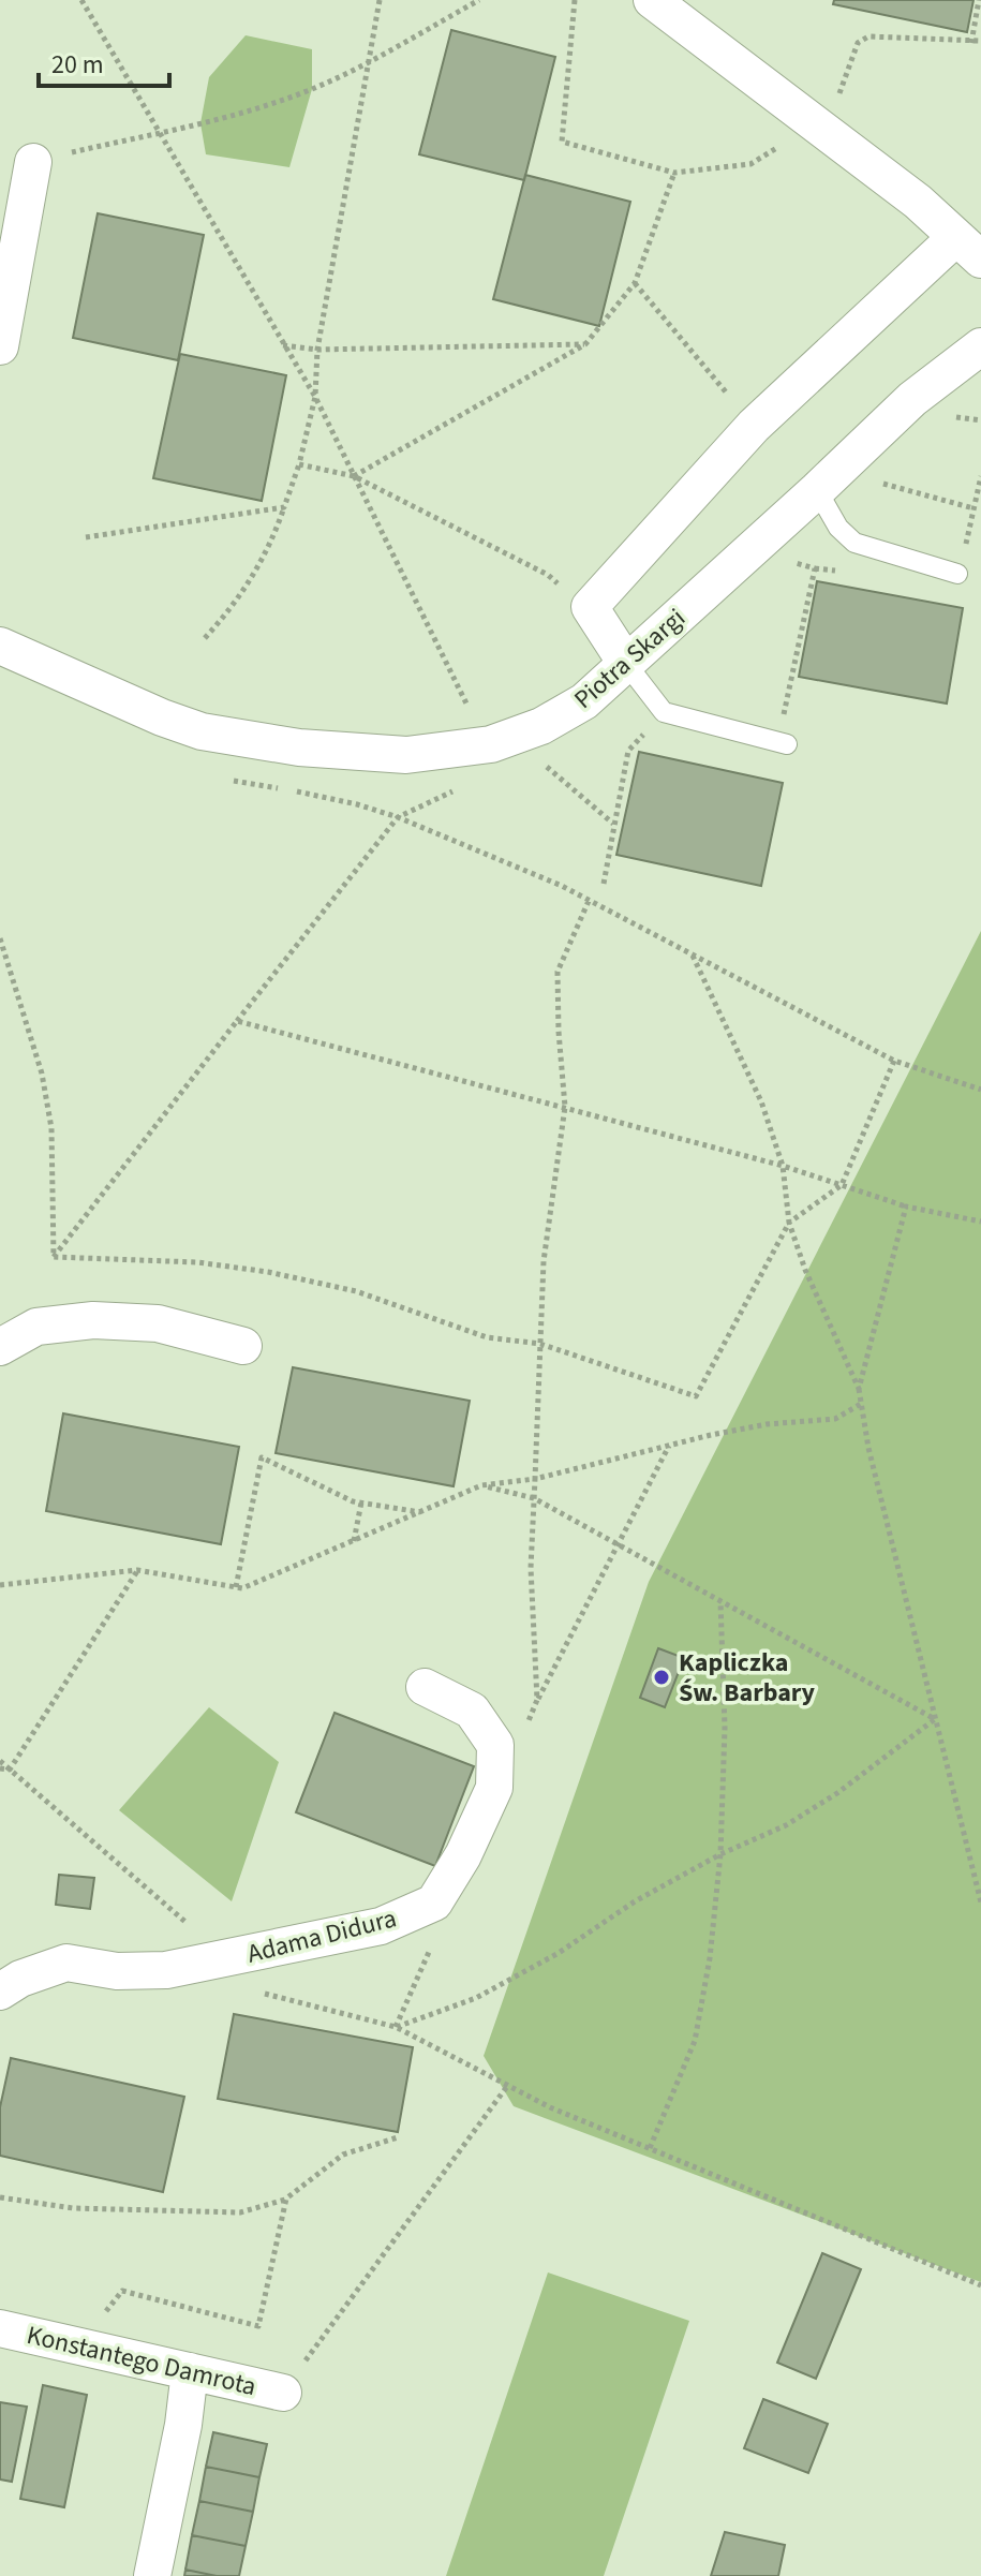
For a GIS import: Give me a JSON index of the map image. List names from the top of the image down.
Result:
{
  "streets": {
    "street": ["Piotra Skargi", "Adama Didura", "Konstantego Damrota"]
  },
  "places": ["Kapliczka Św. Barbary"],
  "scale_bar": "20 m"
}
